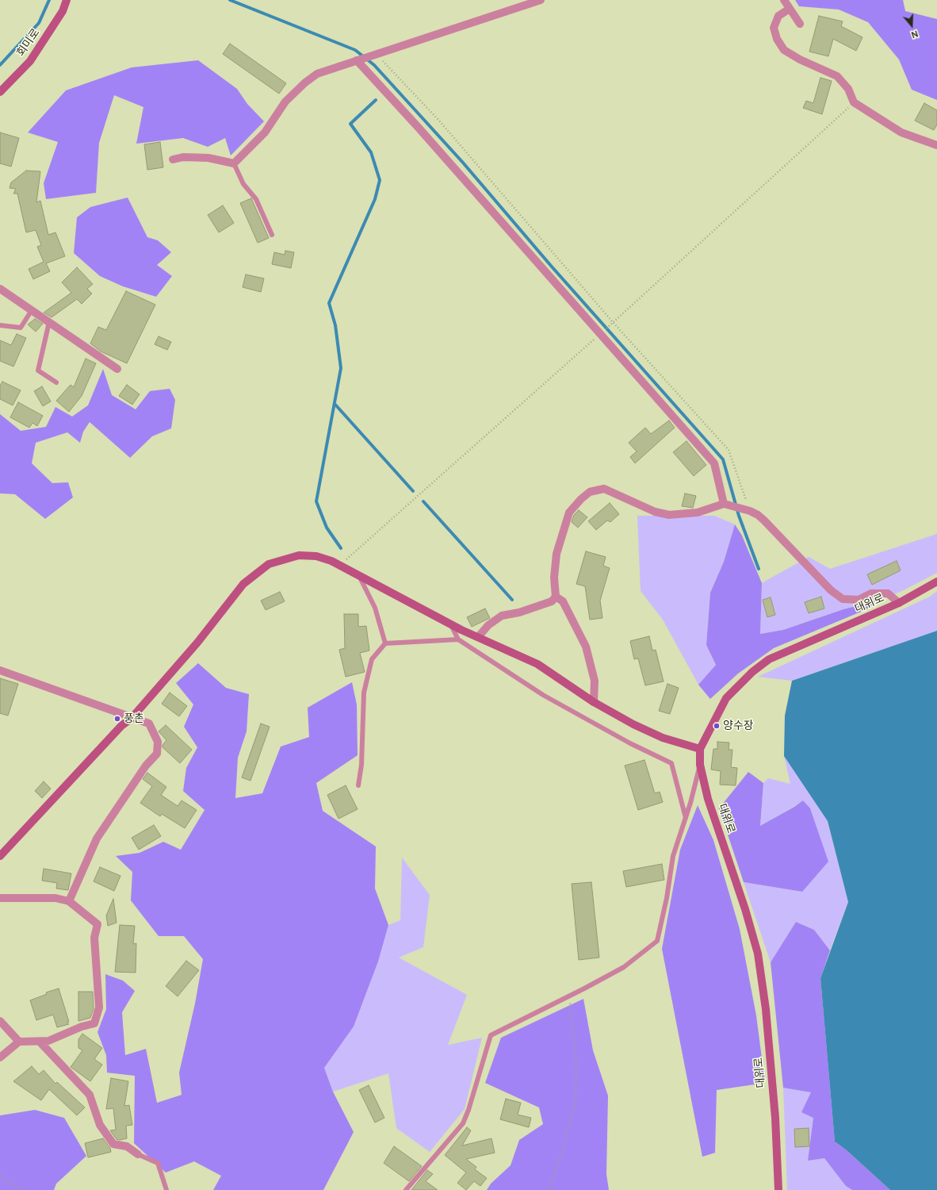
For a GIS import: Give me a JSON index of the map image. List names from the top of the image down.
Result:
{
  "streets": {
    "street": ["회미로", "대위로"]
  },
  "places": ["풍촌", "양수장"],
  "north": "bottom"
}
